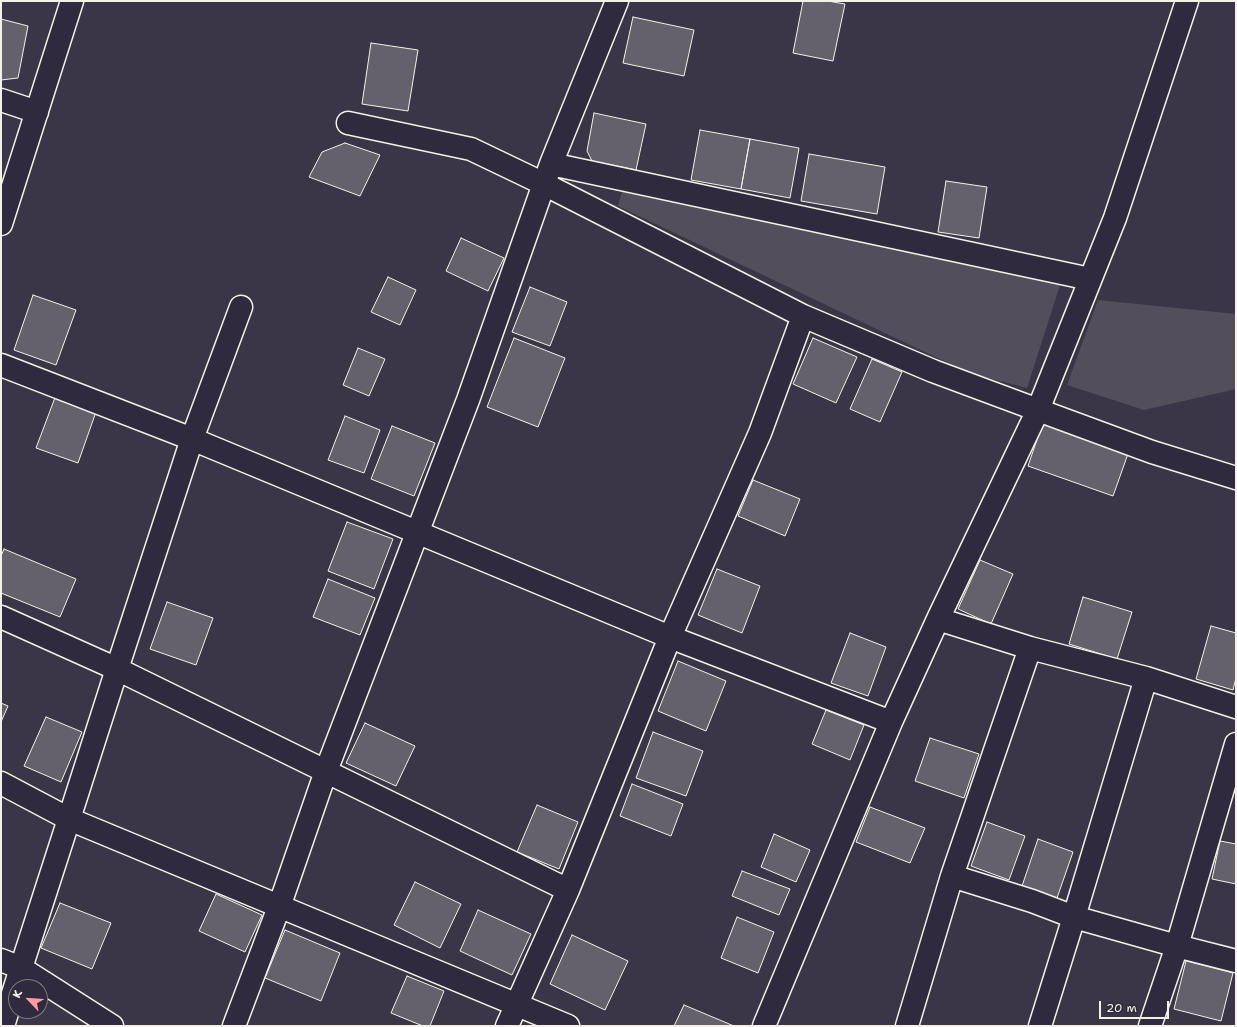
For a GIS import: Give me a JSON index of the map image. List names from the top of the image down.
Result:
{
  "scale_bar": "20 m",
  "north": "top left"
}
